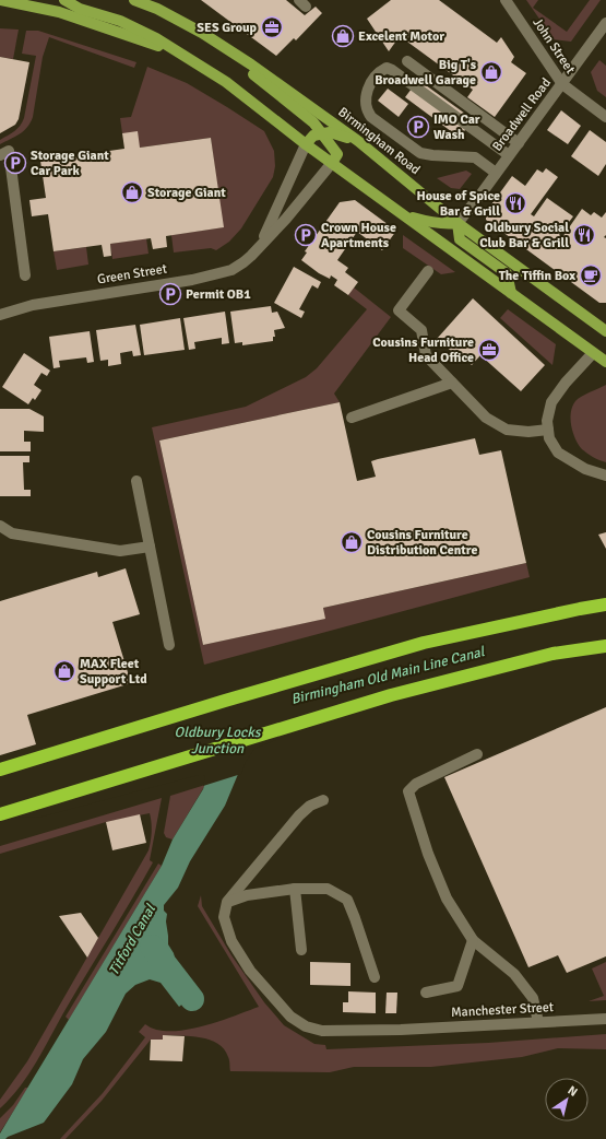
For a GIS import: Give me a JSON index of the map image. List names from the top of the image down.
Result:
{
  "streets": {
    "main road": ["Birmingham Road"],
    "street": [
      "John Street",
      "Broadwell Road",
      "Green Street",
      "Manchester Street"
    ]
  },
  "crossings": [
    ["John Street", "Broadwell Road"],
    ["Broadwell Road", "Birmingham Road"]
  ],
  "water": ["Birmingham Old Main Line Canal", "Oldbury Locks Junction", "Titford Canal"],
  "places": {
    "office": ["SES Group", "Cousins Furniture Head Office"],
    "shop": [
      "Excelent Motor",
      "Big T's Broadwell Garage",
      "Storage Giant",
      "Cousins Furniture Distribution Centre",
      "MAX Fleet Support Ltd"
    ],
    "parking": [
      "IMO Car Wash",
      "Storage Giant Car Park",
      "Crown House Apartments",
      "Permit OB1"
    ],
    "restaurant": ["House of Spice Bar & Grill", "Oldbury Social Club Bar & Grill"],
    "cafe": ["The Tiffin Box"]
  },
  "north": "top right"
}
